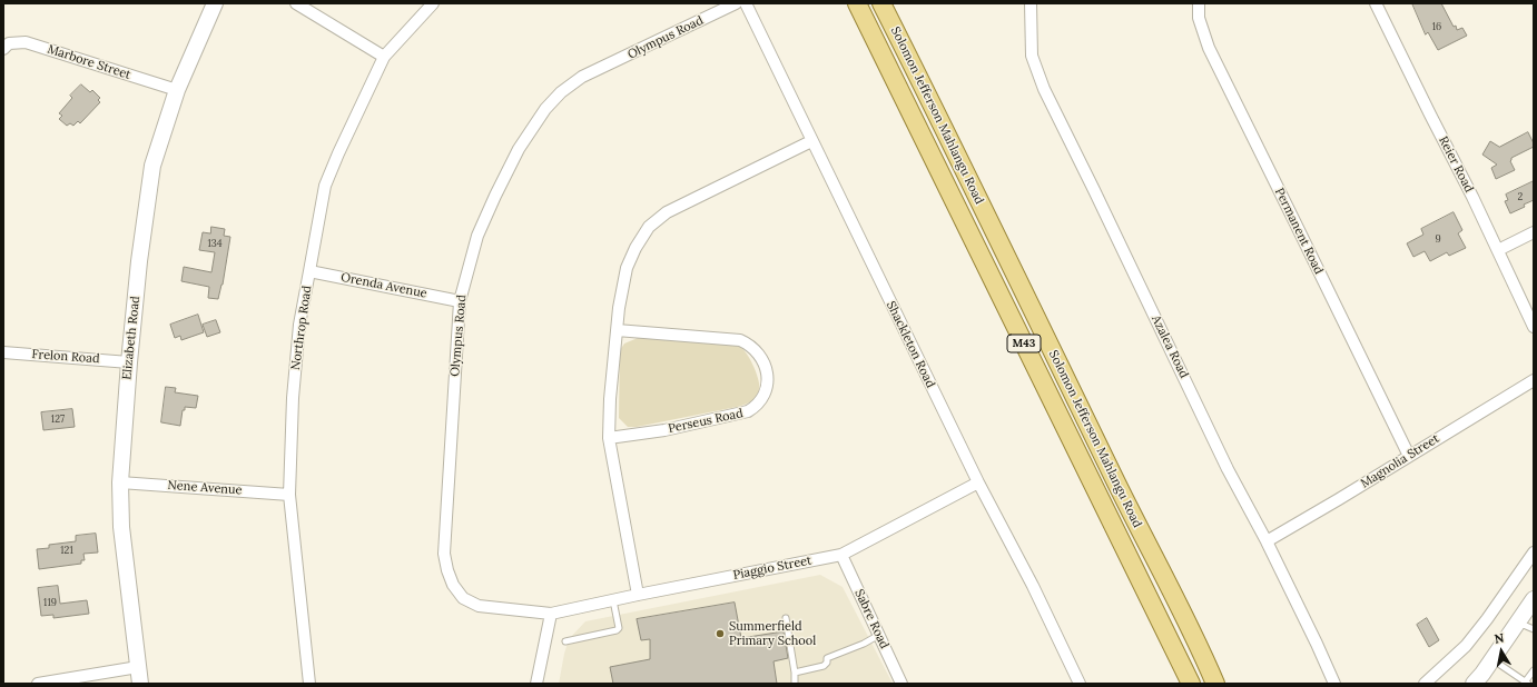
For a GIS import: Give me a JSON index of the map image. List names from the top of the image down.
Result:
{
  "streets": {
    "main road": ["Solomon Jefferson Mahlangu Road", "M43"],
    "street": [
      "Olympus Road",
      "Marbore Street",
      "Reier Road",
      "Permanent Road",
      "Orenda Avenue",
      "Northrop Road",
      "Elizabeth Road",
      "Shackleton Road",
      "Azalea Road",
      "Frelon Road",
      "Perseus Road",
      "Magnolia Street",
      "Nene Avenue",
      "Piaggio Street",
      "Sabre Road"
    ]
  },
  "crossings": [
    ["Olympus Road", "Orenda Avenue"],
    ["Olympus Road", "Piaggio Street"],
    ["Marbore Street", "Elizabeth Road"],
    ["Permanent Road", "Magnolia Street"],
    ["Orenda Avenue", "Northrop Road"],
    ["Northrop Road", "Nene Avenue"],
    ["Elizabeth Road", "Frelon Road"],
    ["Elizabeth Road", "Nene Avenue"],
    ["Shackleton Road", "Piaggio Street"],
    ["Azalea Road", "Magnolia Street"],
    ["Piaggio Street", "Sabre Road"]
  ],
  "places": ["Summerfield Primary School"],
  "house_numbers": [
    "16",
    "2",
    "9",
    "134",
    "127",
    "121",
    "119"
  ],
  "north": "top"
}
